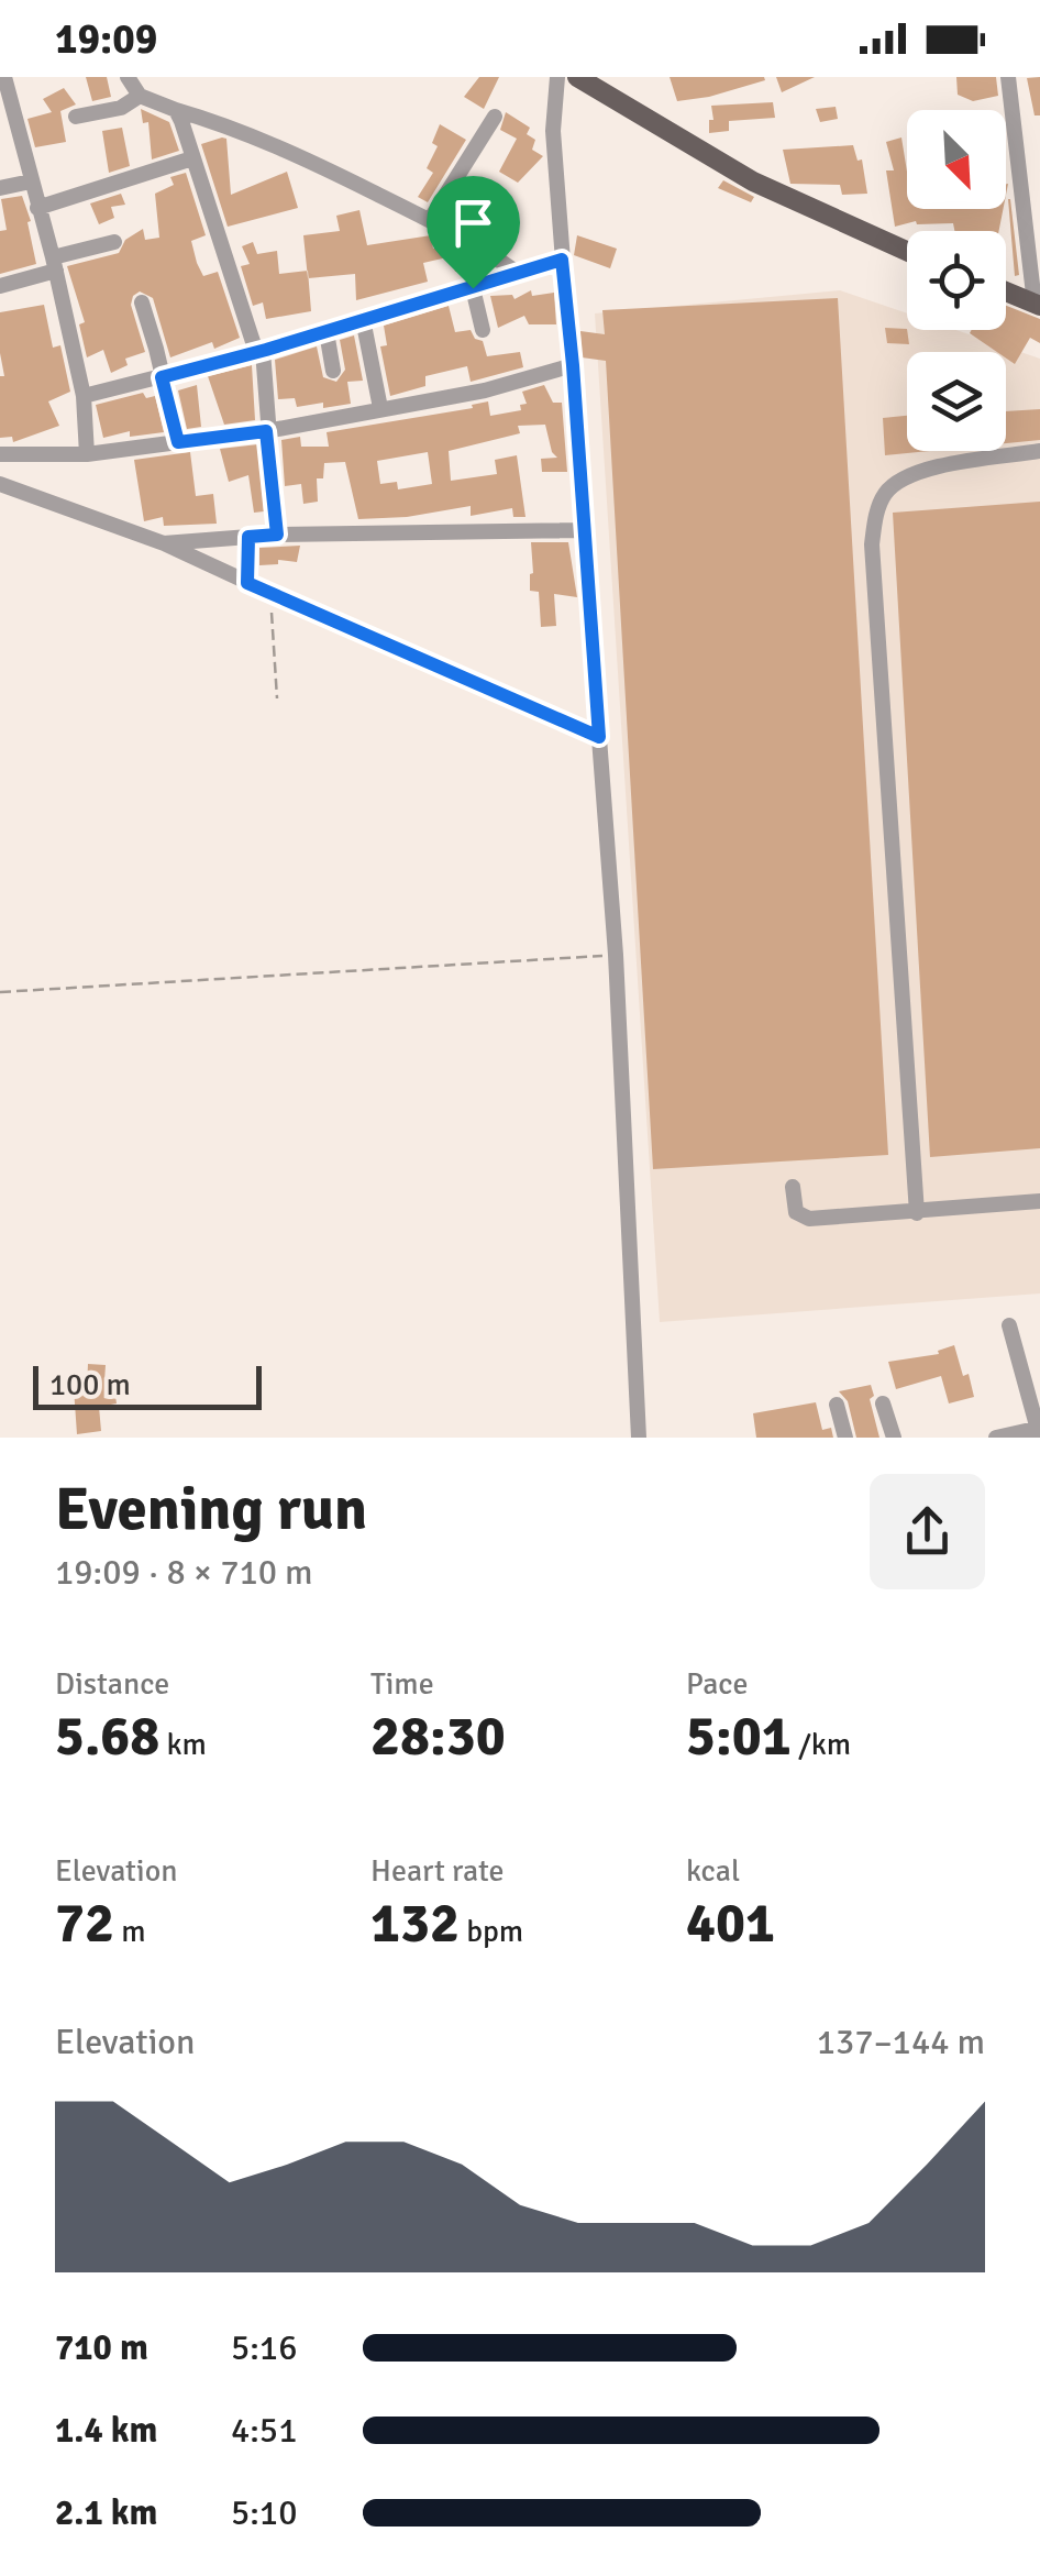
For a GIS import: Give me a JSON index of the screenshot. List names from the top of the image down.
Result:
{
  "scale_bar": "100 m",
  "north": "bottom right",
  "page": {
    "status": "19:09",
    "scale": "100 m",
    "heading": ["Evening run", "19:09 · 8 × 710 m"],
    "stats": [
      ["Distance", "5.68 km"],
      ["Time", "28:30"],
      ["Pace", "5:01 /km"],
      ["Elevation", "72 m"],
      ["Heart rate", "132 bpm"],
      ["kcal", "401"]
    ],
    "chart": ["Elevation", "137–144 m"],
    "list": [
      {
        "name": "710 m",
        "note": "5:16"
      },
      {
        "name": "1.4 km",
        "note": "4:51"
      },
      {
        "name": "2.1 km",
        "note": "5:10"
      }
    ]
  }
}
